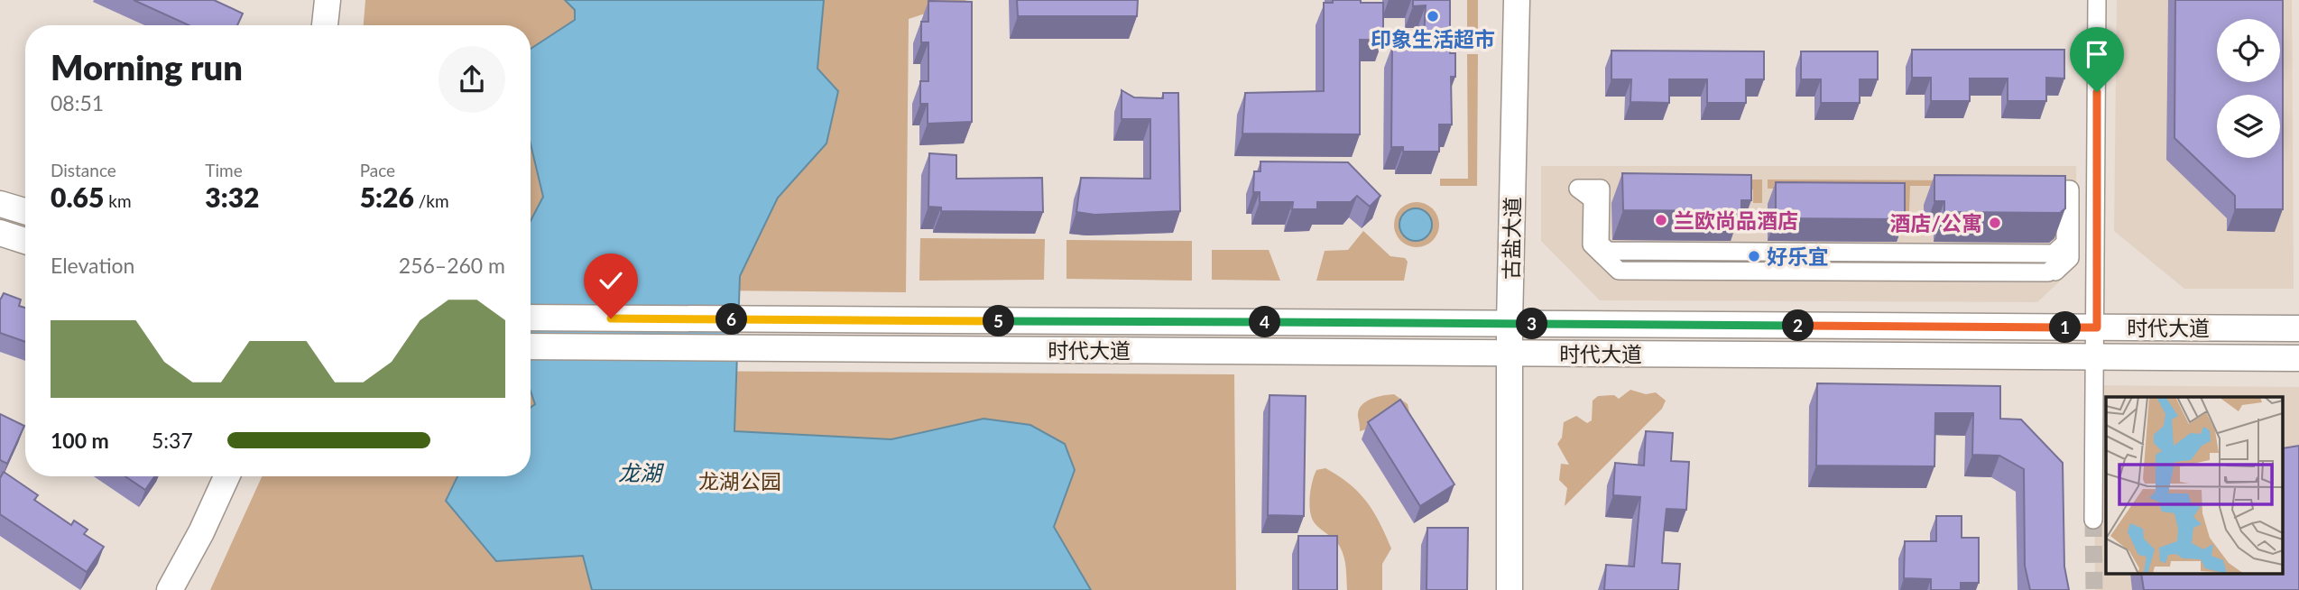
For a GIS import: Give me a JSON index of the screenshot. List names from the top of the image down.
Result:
{
  "streets": {
    "main road": ["古盐大道", "时代大道"]
  },
  "crossings": [
    ["古盐大道", "时代大道"]
  ],
  "water": ["龙湖"],
  "parks": ["龙湖公园"],
  "places": [
    "印象生活超市",
    "兰欧尚品酒店",
    "酒店/公寓",
    "好乐宜"
  ],
  "page": {
    "heading": ["Morning run", "08:51"],
    "stats": [
      ["Distance", "0.65 km"],
      ["Time", "3:32"],
      ["Pace", "5:26 /km"]
    ],
    "chart": ["Elevation", "256–260 m"],
    "pins": [
      "6",
      "5",
      "4",
      "3",
      "2",
      "1"
    ],
    "list": [
      {
        "name": "100 m",
        "note": "5:37"
      }
    ]
  }
}
